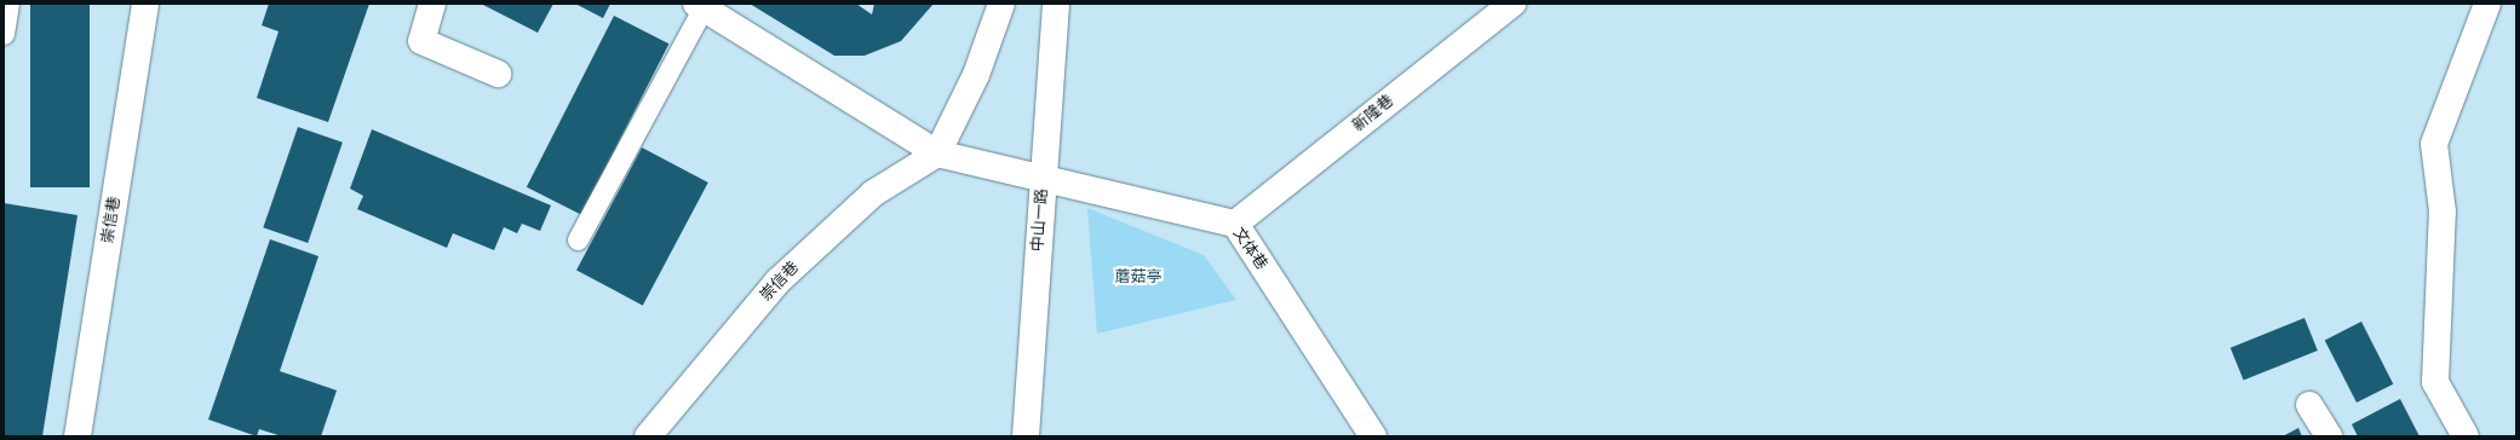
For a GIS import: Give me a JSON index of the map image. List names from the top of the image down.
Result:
{
  "streets": {
    "street": [
      "新隆巷",
      "崇信巷",
      "中山一路",
      "文体巷"
    ]
  },
  "crossings": [
    ["新隆巷", "文体巷"],
    ["崇信巷", "文体巷"],
    ["中山一路", "文体巷"]
  ],
  "parks": ["蘑菇亭"]
}
